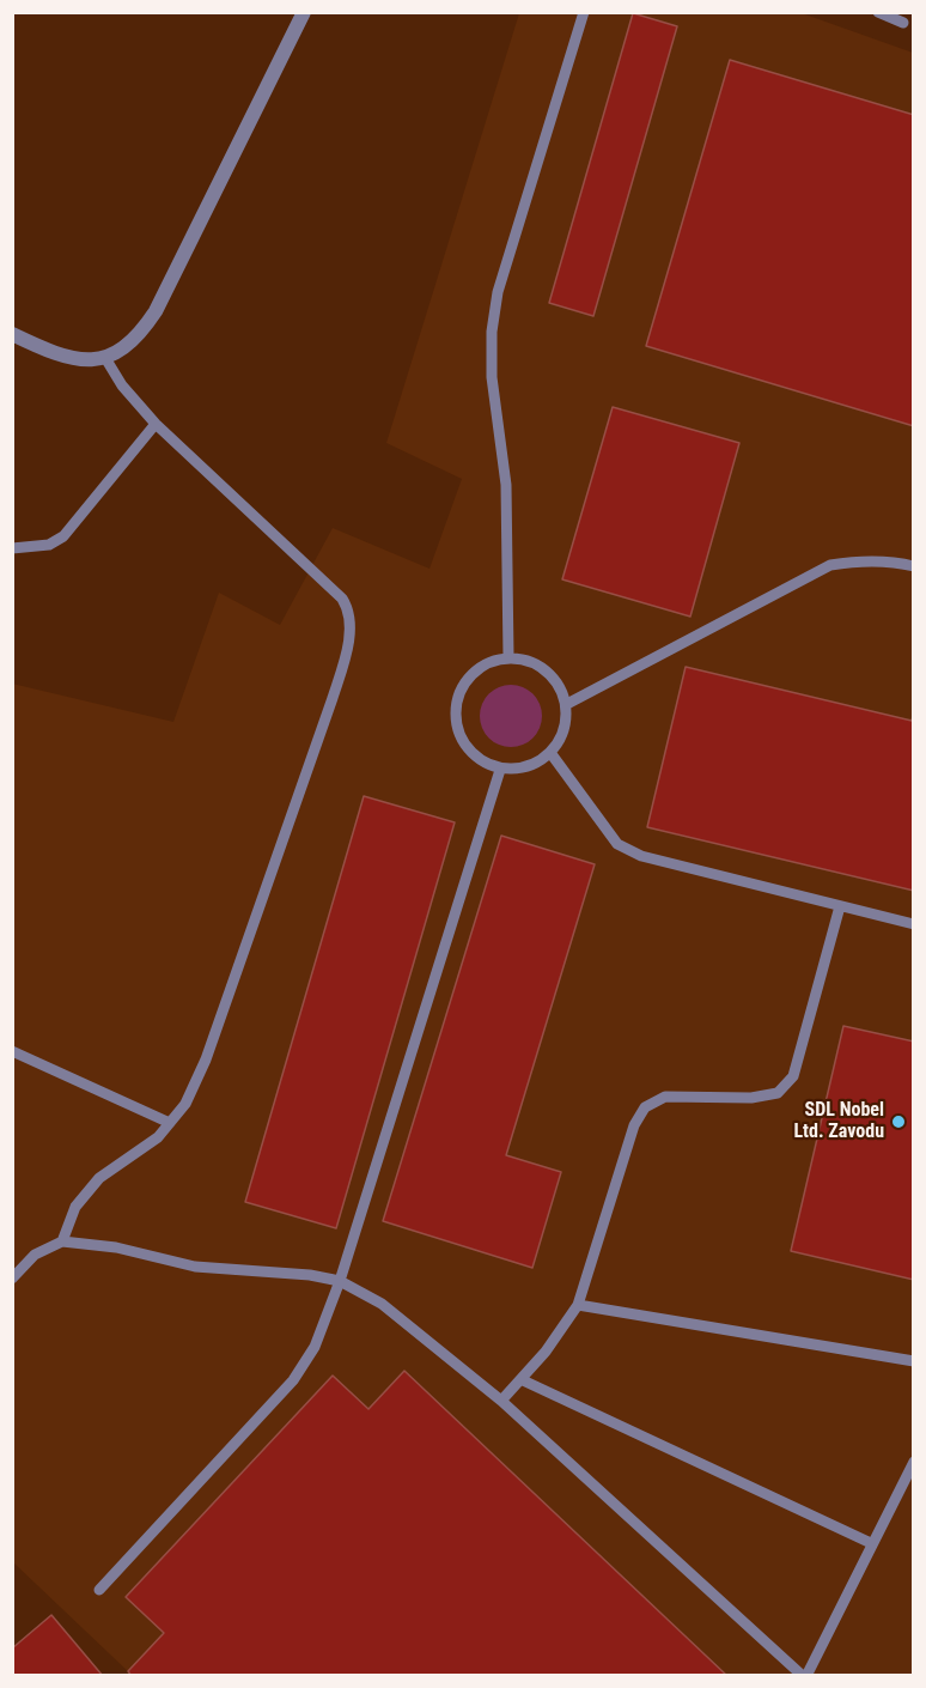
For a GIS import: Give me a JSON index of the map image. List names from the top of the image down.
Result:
{
  "places": ["SDL Nobel Ltd. Zavodu"]
}
